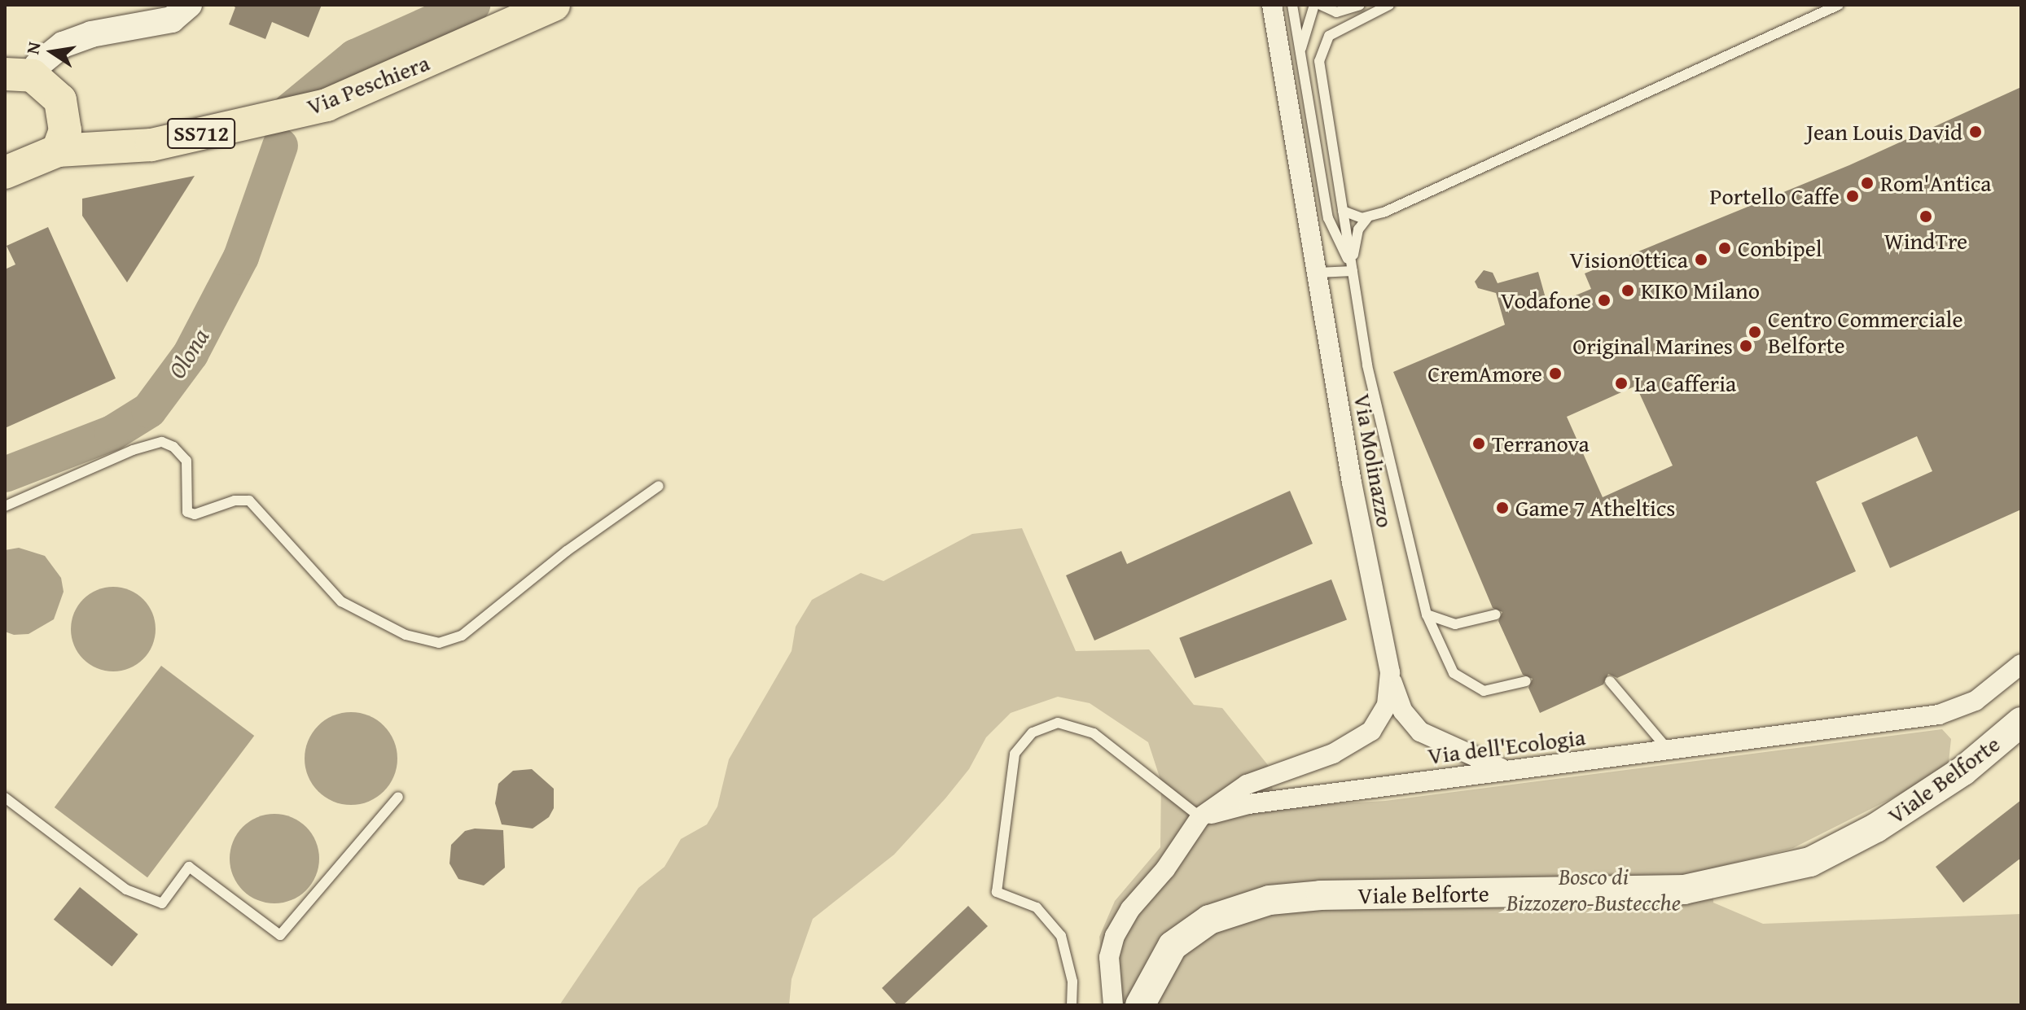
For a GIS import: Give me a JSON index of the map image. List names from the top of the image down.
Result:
{
  "streets": {
    "main road": ["Via Peschiera", "SS712", "Viale Belforte"],
    "street": ["Via Molinazzo", "Via dell'Ecologia"]
  },
  "crossings": [
    ["Via Molinazzo", "Via dell'Ecologia"]
  ],
  "water": ["Olona"],
  "parks": ["Bosco di Bizzozero-Bustecche"],
  "places": [
    "Jean Louis David",
    "Rom'Antica",
    "Portello Caffe",
    "WindTre",
    "Conbipel",
    "VisionOttica",
    "KIKO Milano",
    "Vodafone",
    "Centro Commerciale Belforte",
    "Original Marines",
    "CremAmore",
    "La Cafferia",
    "Terranova",
    "Game 7 Atheltics"
  ],
  "north": "left"
}
